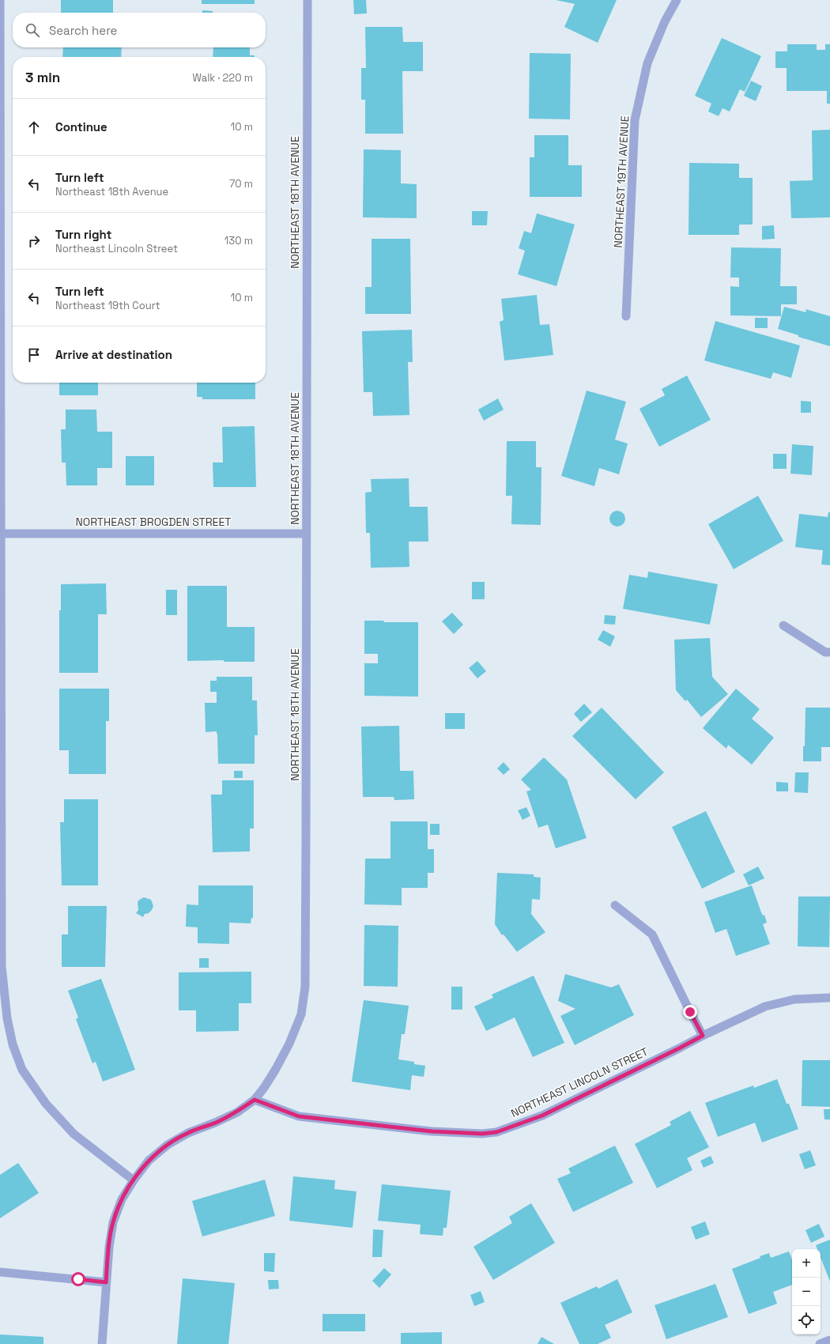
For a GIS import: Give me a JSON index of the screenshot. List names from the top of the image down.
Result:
{
  "streets": {
    "street": [
      "NORTHEAST 19TH AVENUE",
      "NORTHEAST 18TH AVENUE",
      "NORTHEAST BROGDEN STREET",
      "NORTHEAST LINCOLN STREET"
    ]
  },
  "crossings": [
    ["NORTHEAST 18TH AVENUE", "NORTHEAST BROGDEN STREET"],
    ["NORTHEAST 18TH AVENUE", "NORTHEAST LINCOLN STREET"]
  ],
  "page": {
    "search": "Search here",
    "heading": ["3 min", "Walk · 220 m"],
    "list": [
      ["Continue", "10 m"],
      ["Turn left", "Northeast 18th Avenue", "70 m"],
      ["Turn right", "Northeast Lincoln Street", "130 m"],
      ["Turn left", "Northeast 19th Court", "10 m"],
      "Arrive at destination"
    ],
    "map_buttons": ["+", "−"]
  }
}
